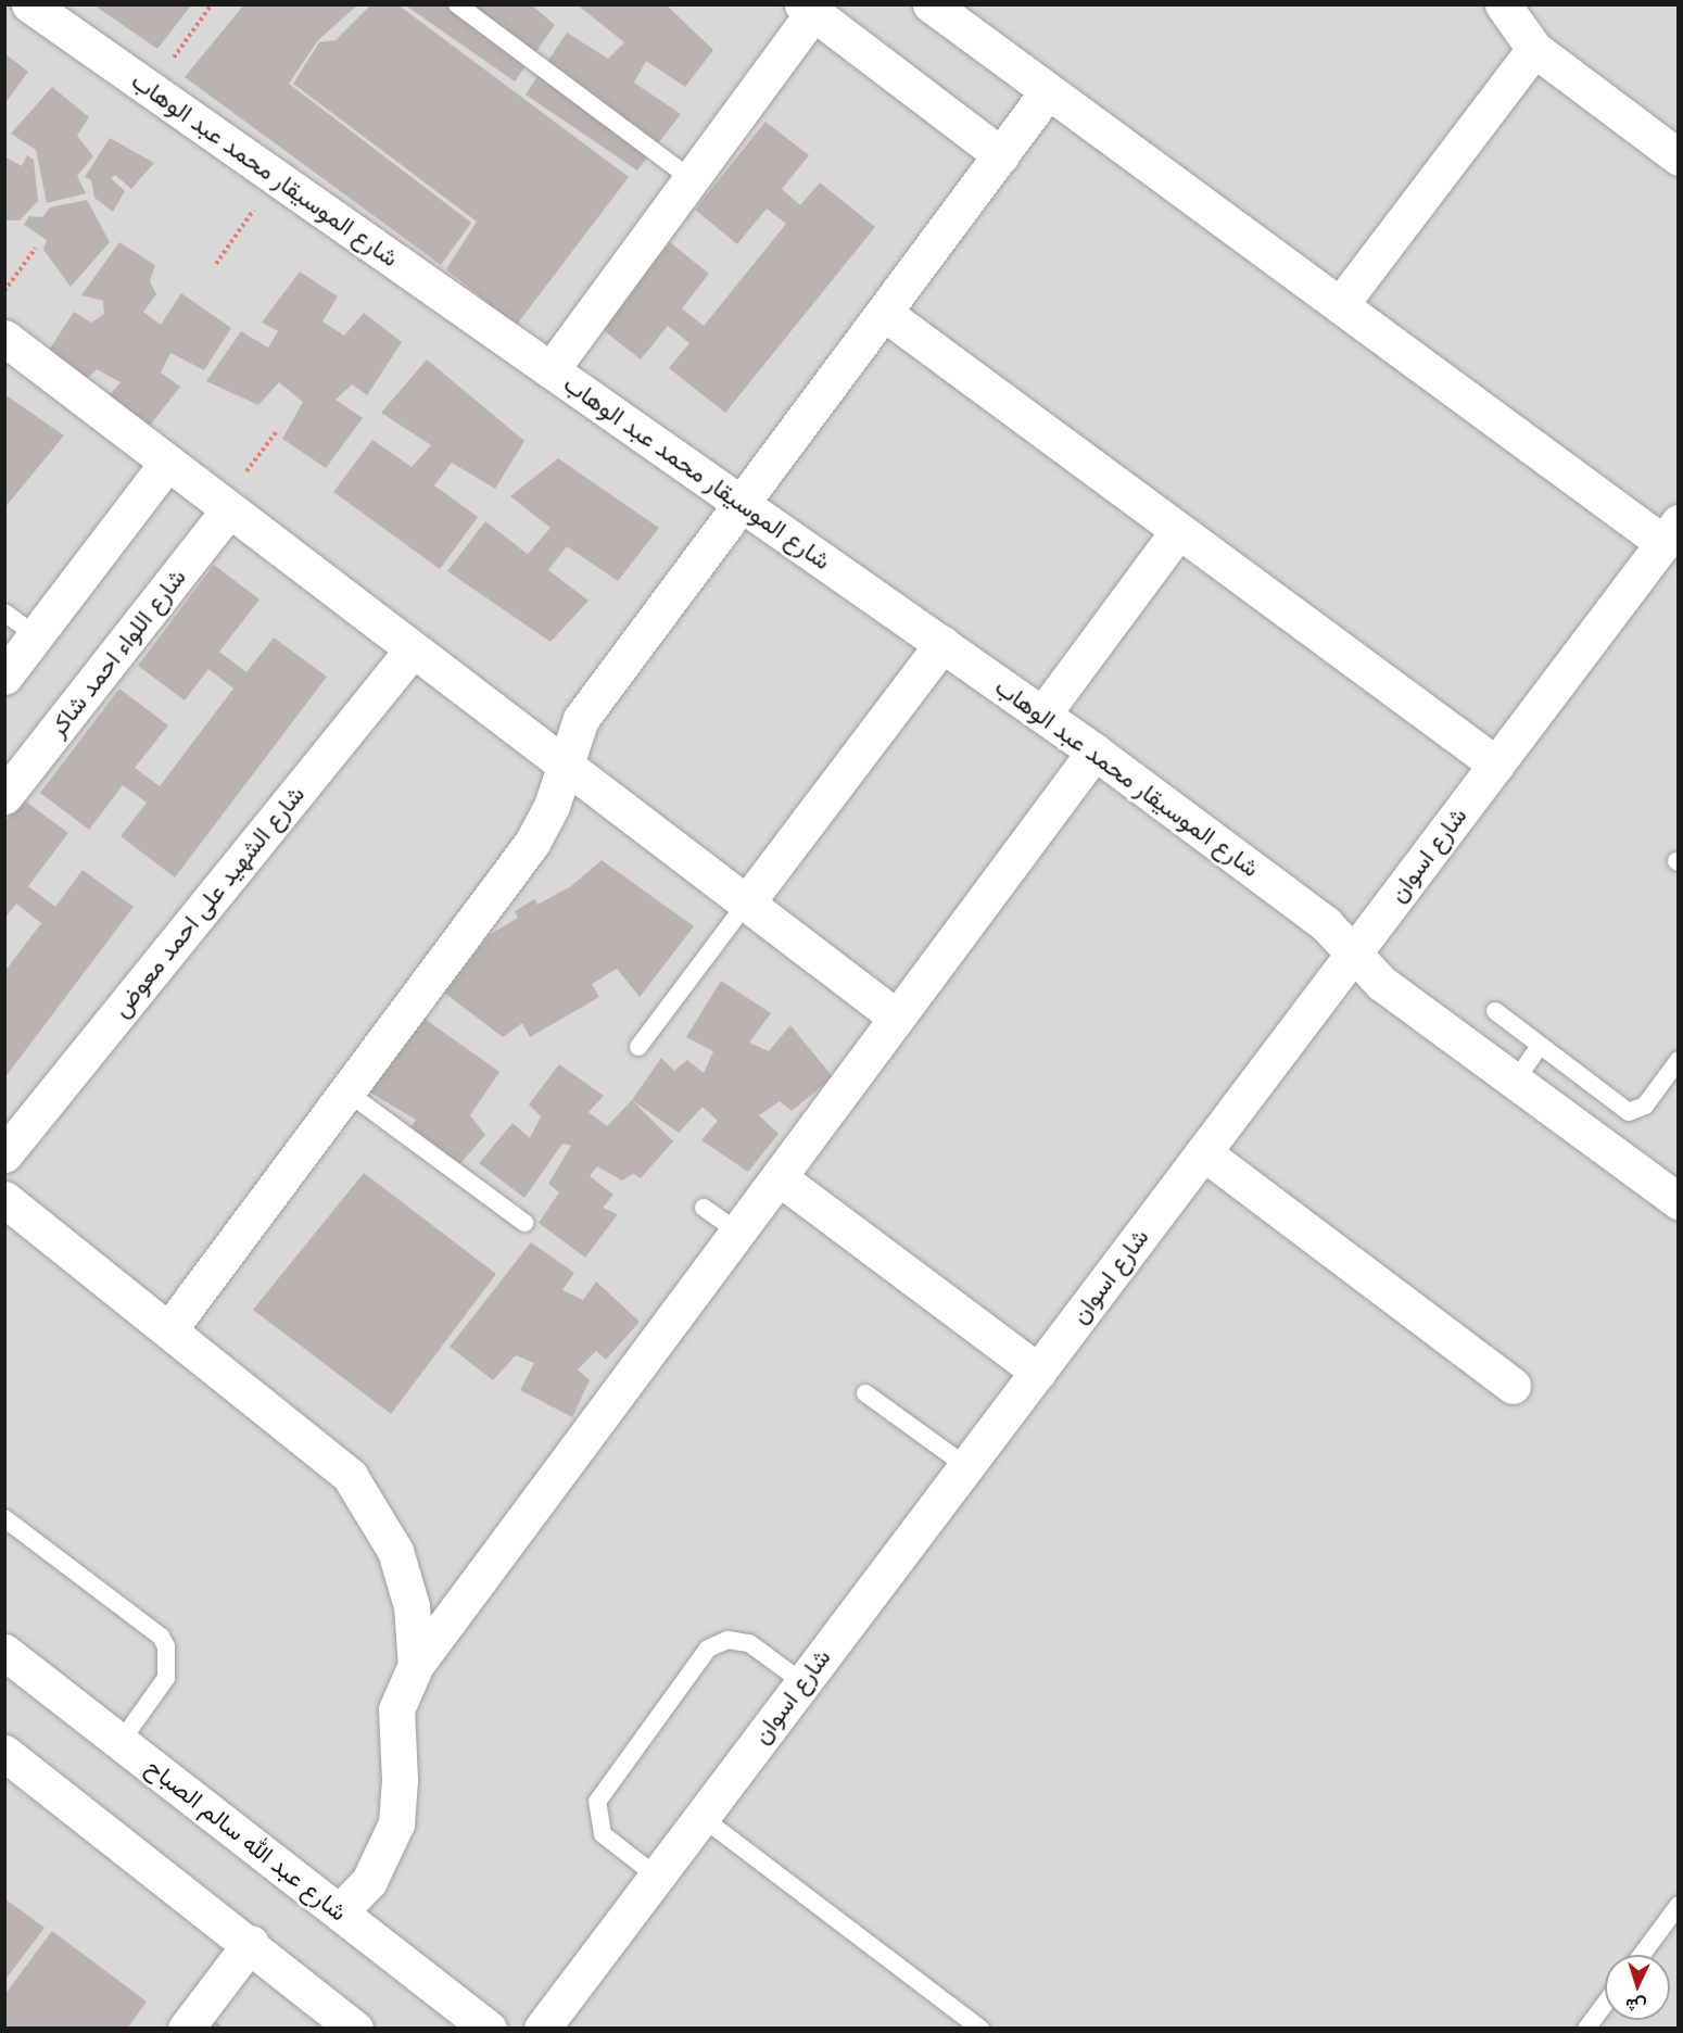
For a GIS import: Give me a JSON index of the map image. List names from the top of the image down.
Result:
{
  "streets": {
    "street": [
      "شارع الموسيقار محمد عبد الوهاب",
      "شارع اللواء احمد شاكر",
      "شارع اسوان",
      "شارع الشهيد على احمد معوض",
      "شارع عبد الله سالم الصباح"
    ]
  },
  "crossings": [
    ["شارع الموسيقار محمد عبد الوهاب", "شارع اسوان"]
  ],
  "north": "bottom"
}
